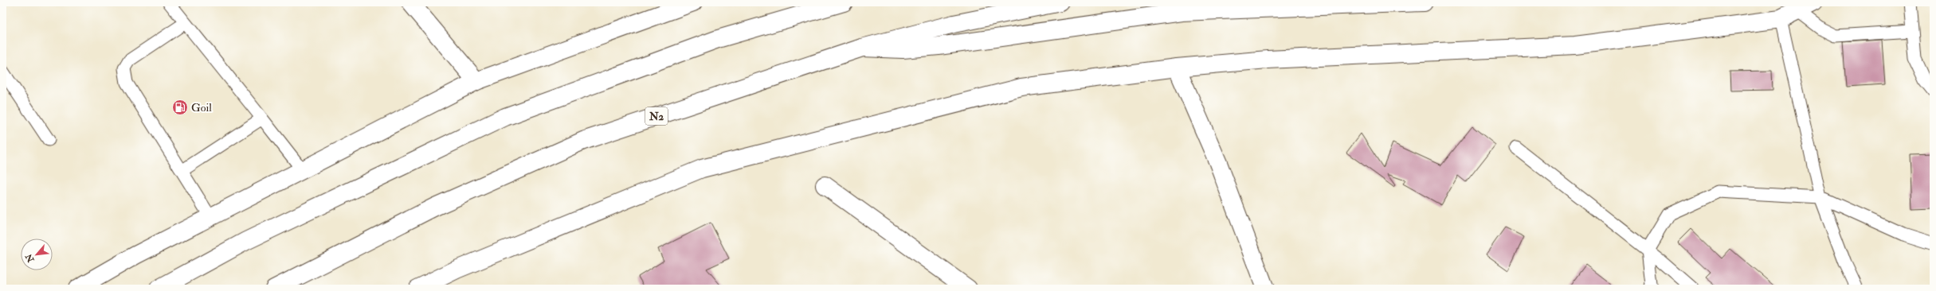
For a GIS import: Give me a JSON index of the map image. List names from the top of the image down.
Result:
{
  "streets": {
    "main road": ["N2"]
  },
  "places": {
    "fuel station": ["Goil"]
  },
  "north": "bottom left"
}
